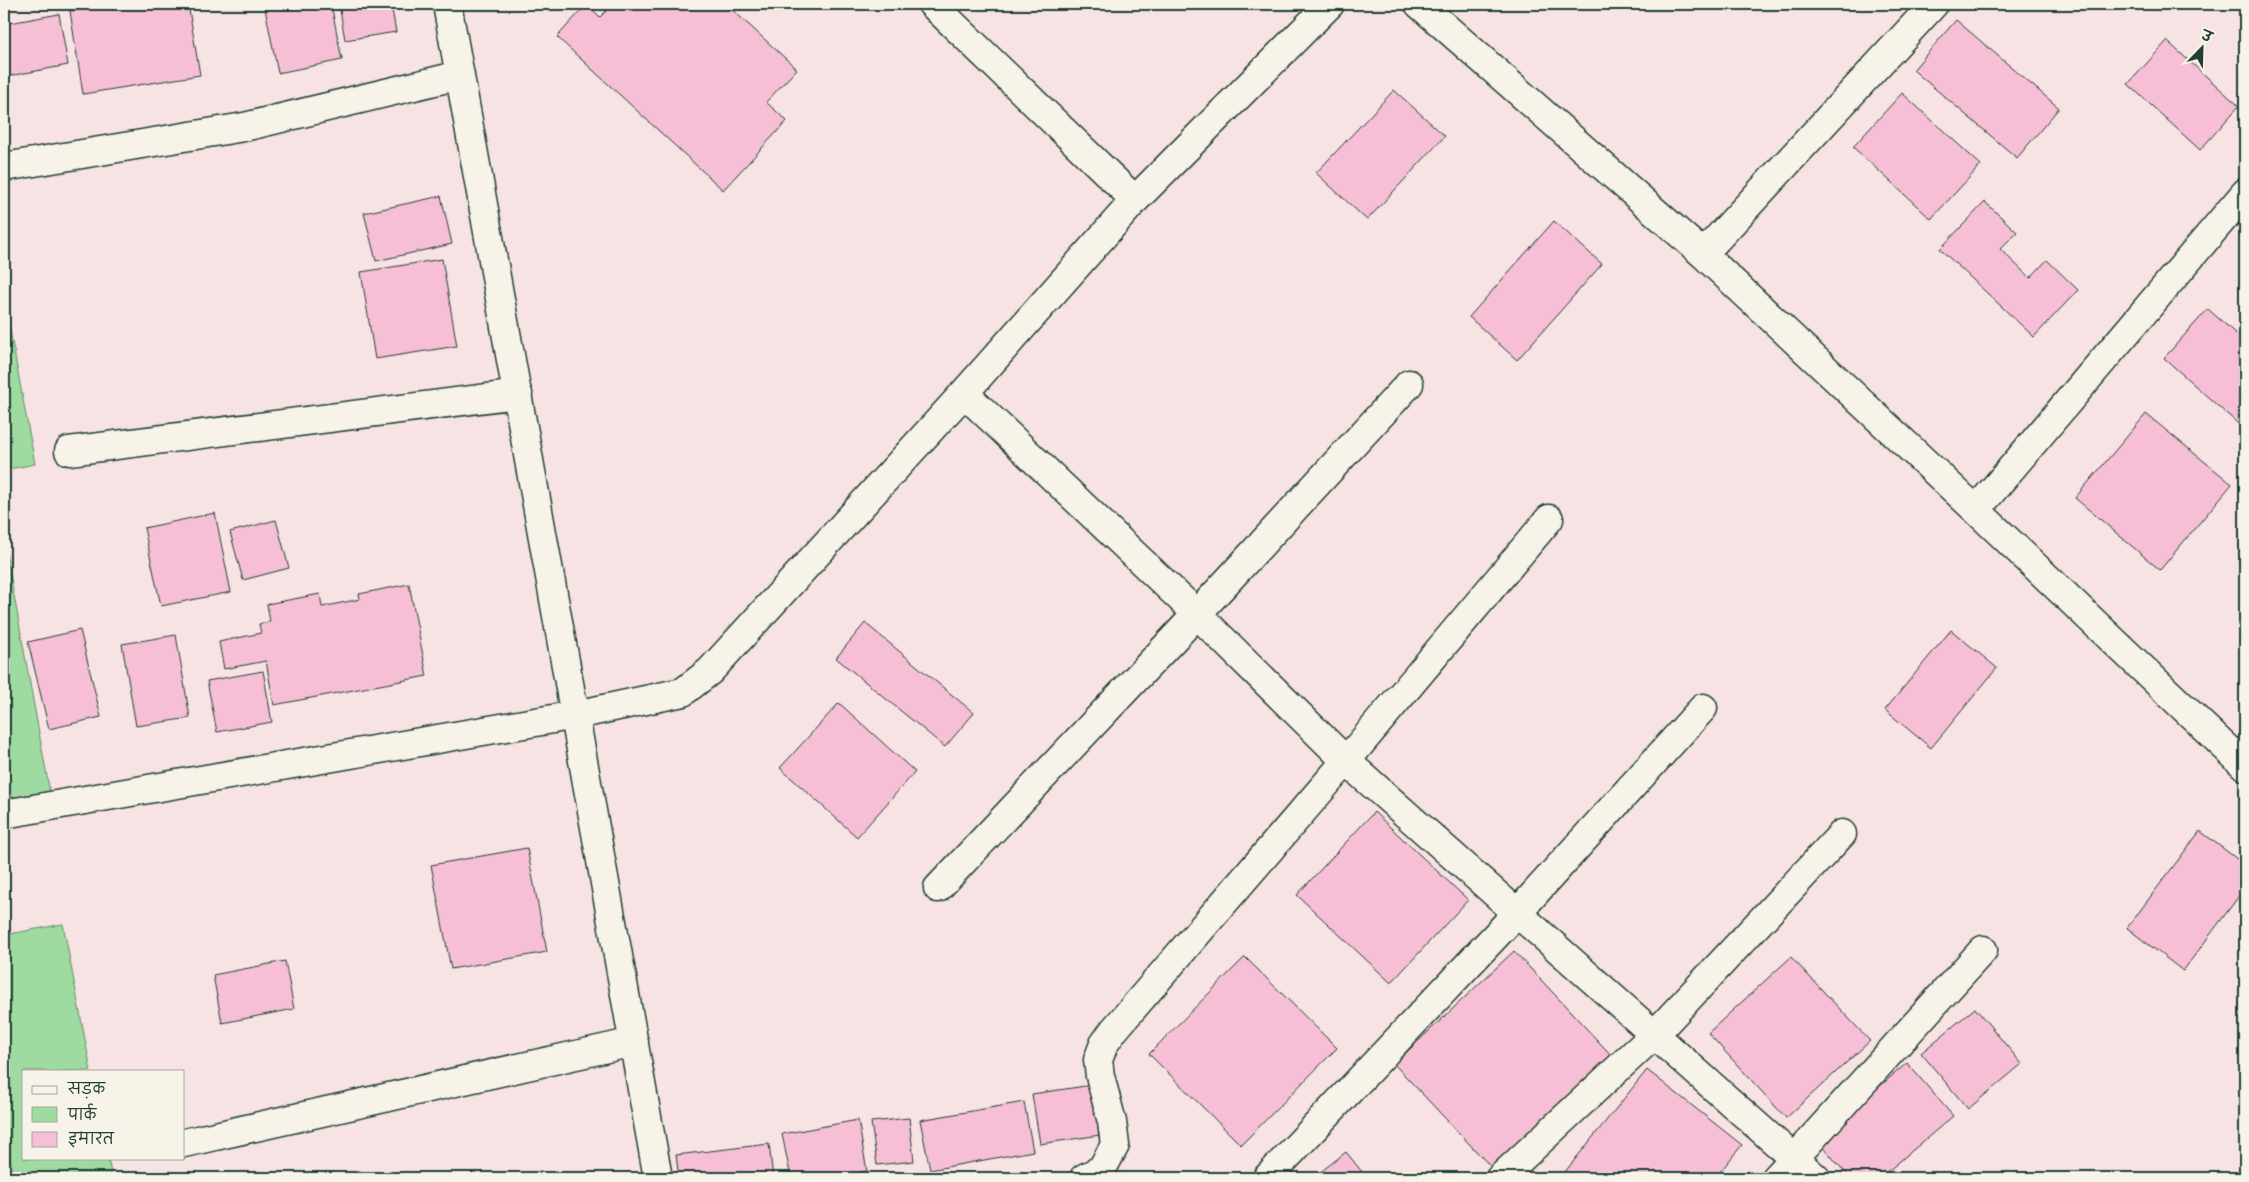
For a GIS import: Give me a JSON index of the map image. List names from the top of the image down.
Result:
{
  "legend": ["सड़क", "पार्क", "इमारत"],
  "north": "top right"
}
